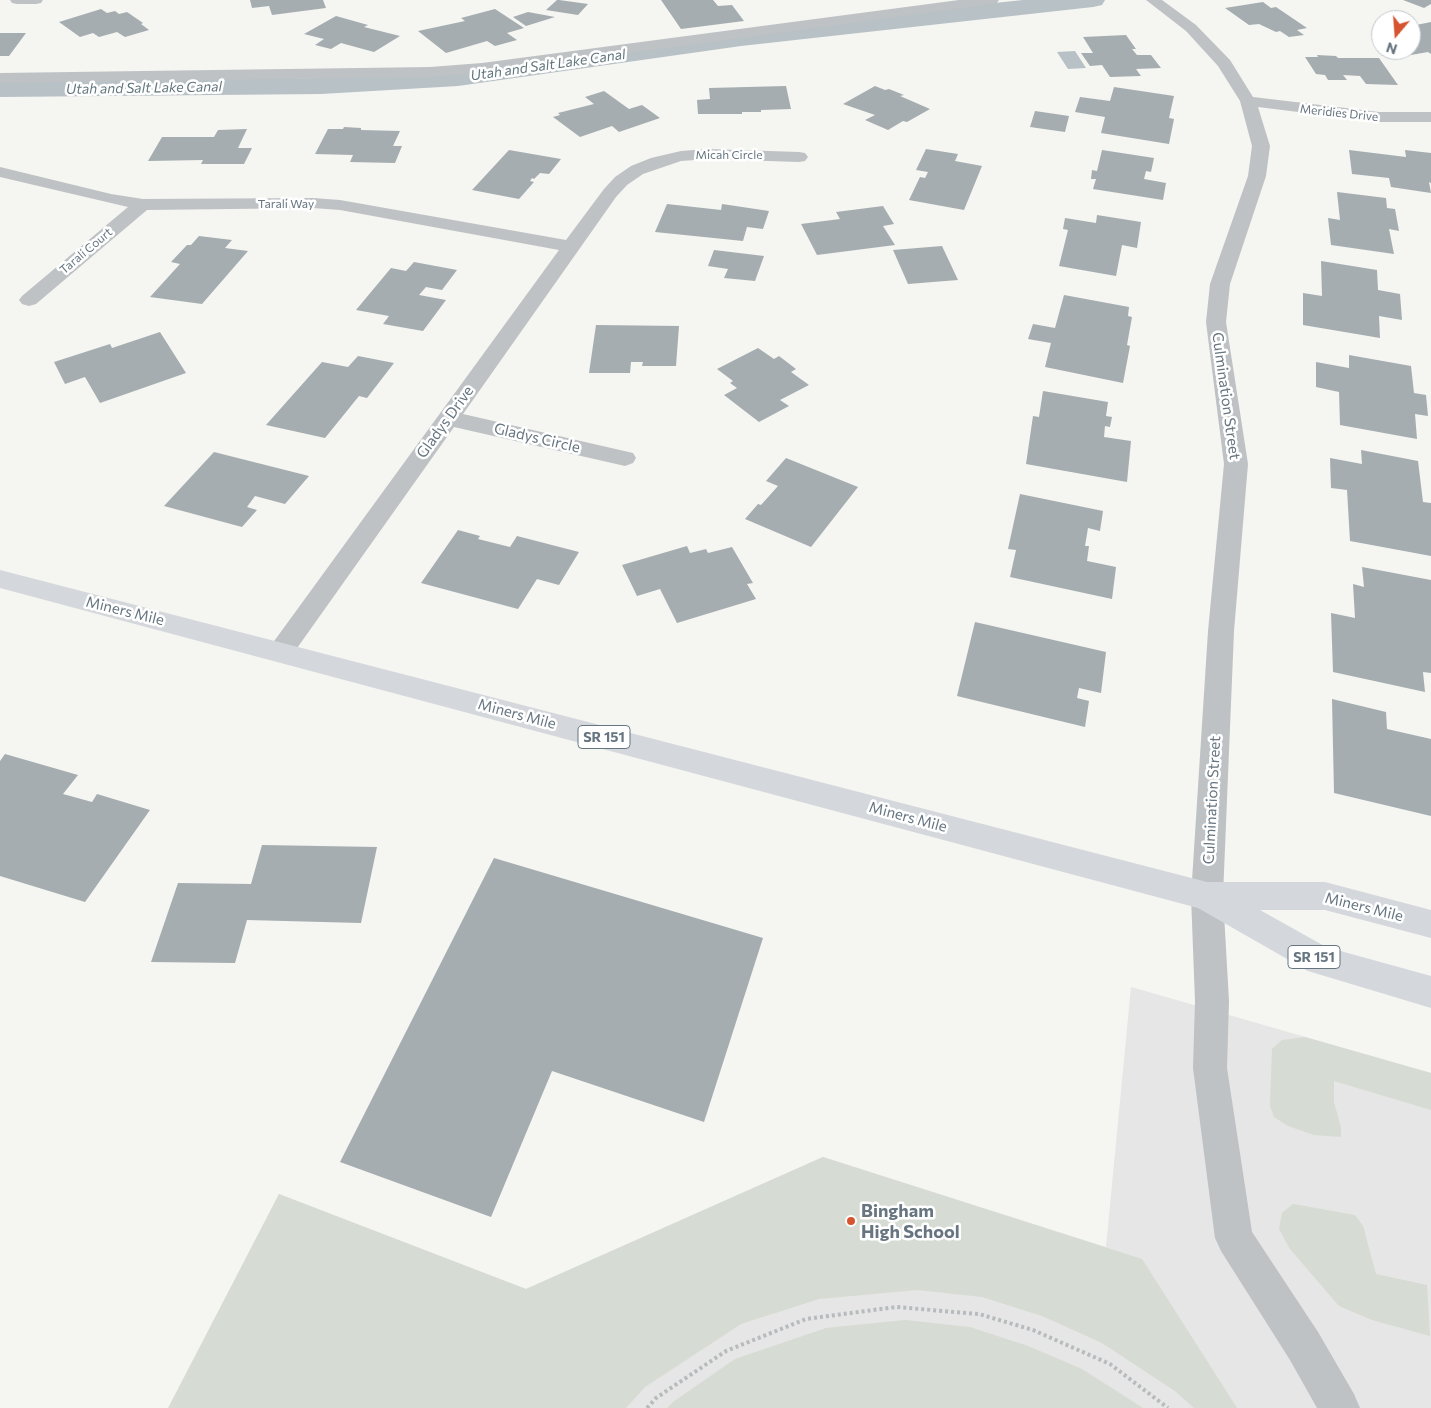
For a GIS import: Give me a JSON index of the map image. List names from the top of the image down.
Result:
{
  "streets": {
    "main road": ["Miners Mile", "SR 151"],
    "street": [
      "Meridies Drive",
      "Micah Circle",
      "Tarali Way",
      "Tarali Court",
      "Culmination Street",
      "Gladys Drive",
      "Gladys Circle"
    ]
  },
  "crossings": [
    ["Meridies Drive", "Culmination Street"],
    ["Micah Circle", "Gladys Drive"],
    ["Tarali Way", "Tarali Court"],
    ["Tarali Way", "Gladys Drive"],
    ["Culmination Street", "Miners Mile"],
    ["Gladys Drive", "Gladys Circle"],
    ["Gladys Drive", "Miners Mile"]
  ],
  "water": ["Utah and Salt Lake Canal"],
  "places": ["Bingham High School"],
  "north": "bottom"
}
